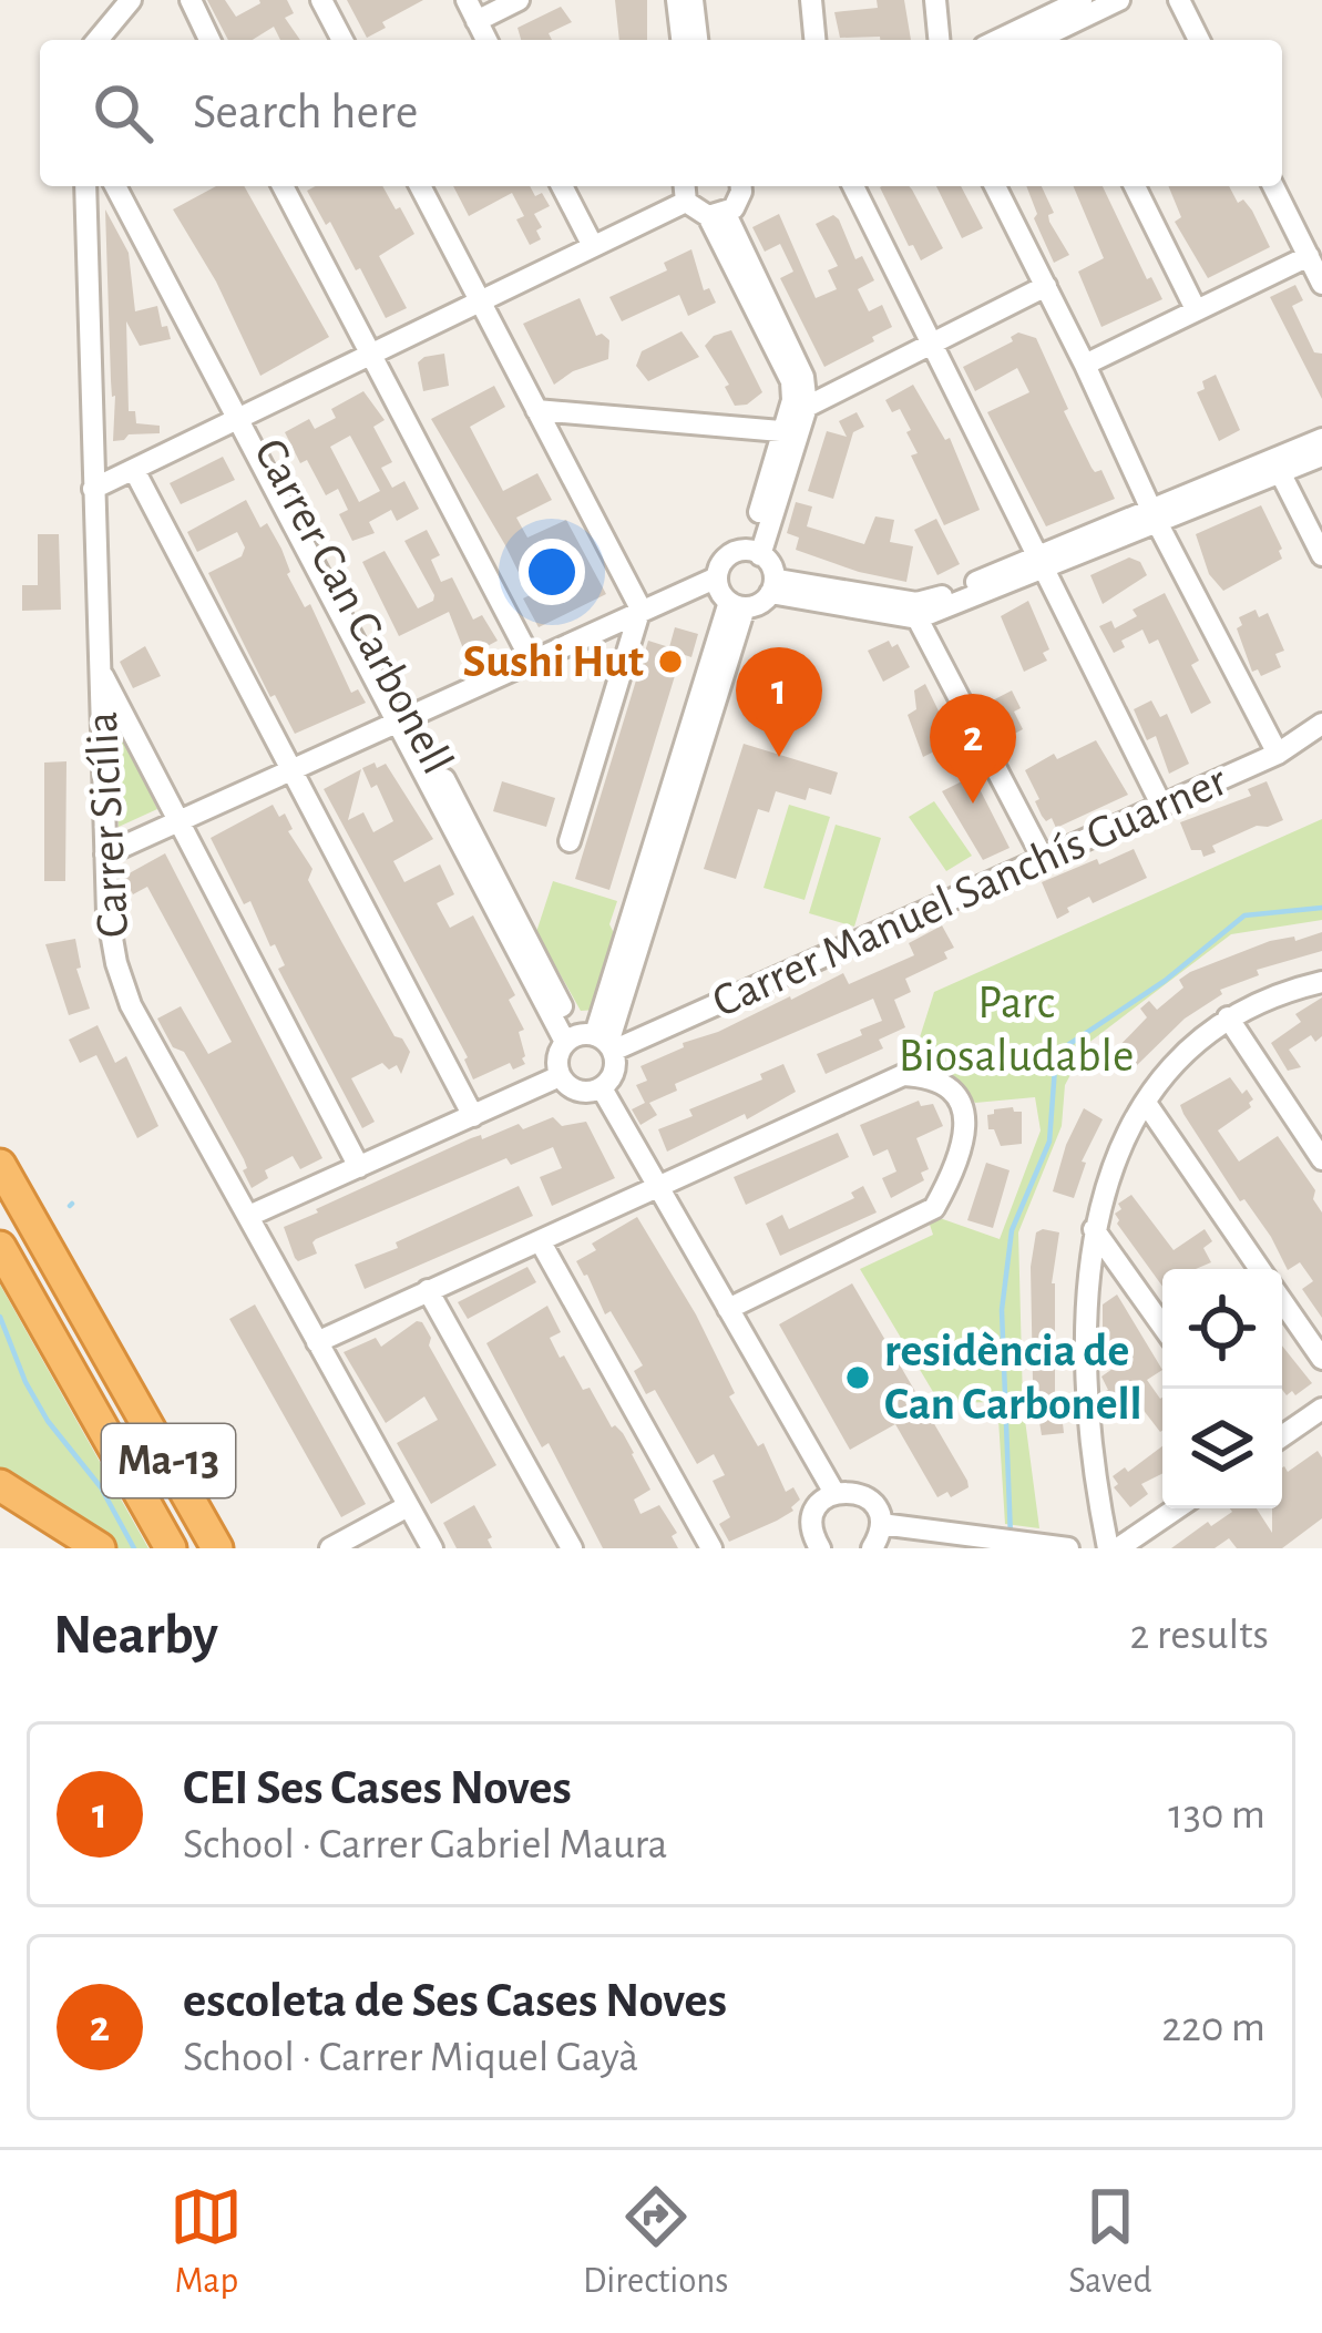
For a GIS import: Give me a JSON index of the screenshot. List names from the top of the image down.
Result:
{
  "streets": {
    "highway": ["Ma-13"],
    "street": ["Carrer Can Carbonell", "Carrer Sicília", "Carrer Manuel Sanchís Guarner"]
  },
  "crossings": [
    ["Carrer Can Carbonell", "Carrer Manuel Sanchís Guarner"]
  ],
  "parks": ["Parc Biosaludable"],
  "places": ["Sushi Hut", "residència de Can Carbonell"],
  "page": {
    "search": "Search here",
    "pins": ["1", "2"],
    "heading": ["Nearby", "2 results"],
    "list": [
      {
        "mark": "1",
        "name": "CEI Ses Cases Noves",
        "note": "School · Carrer Gabriel Maura",
        "value": "130 m"
      },
      {
        "mark": "2",
        "name": "escoleta de Ses Cases Noves",
        "note": "School · Carrer Miquel Gayà",
        "value": "220 m"
      }
    ],
    "nav": ["Map", "Directions", "Saved"]
  }
}
